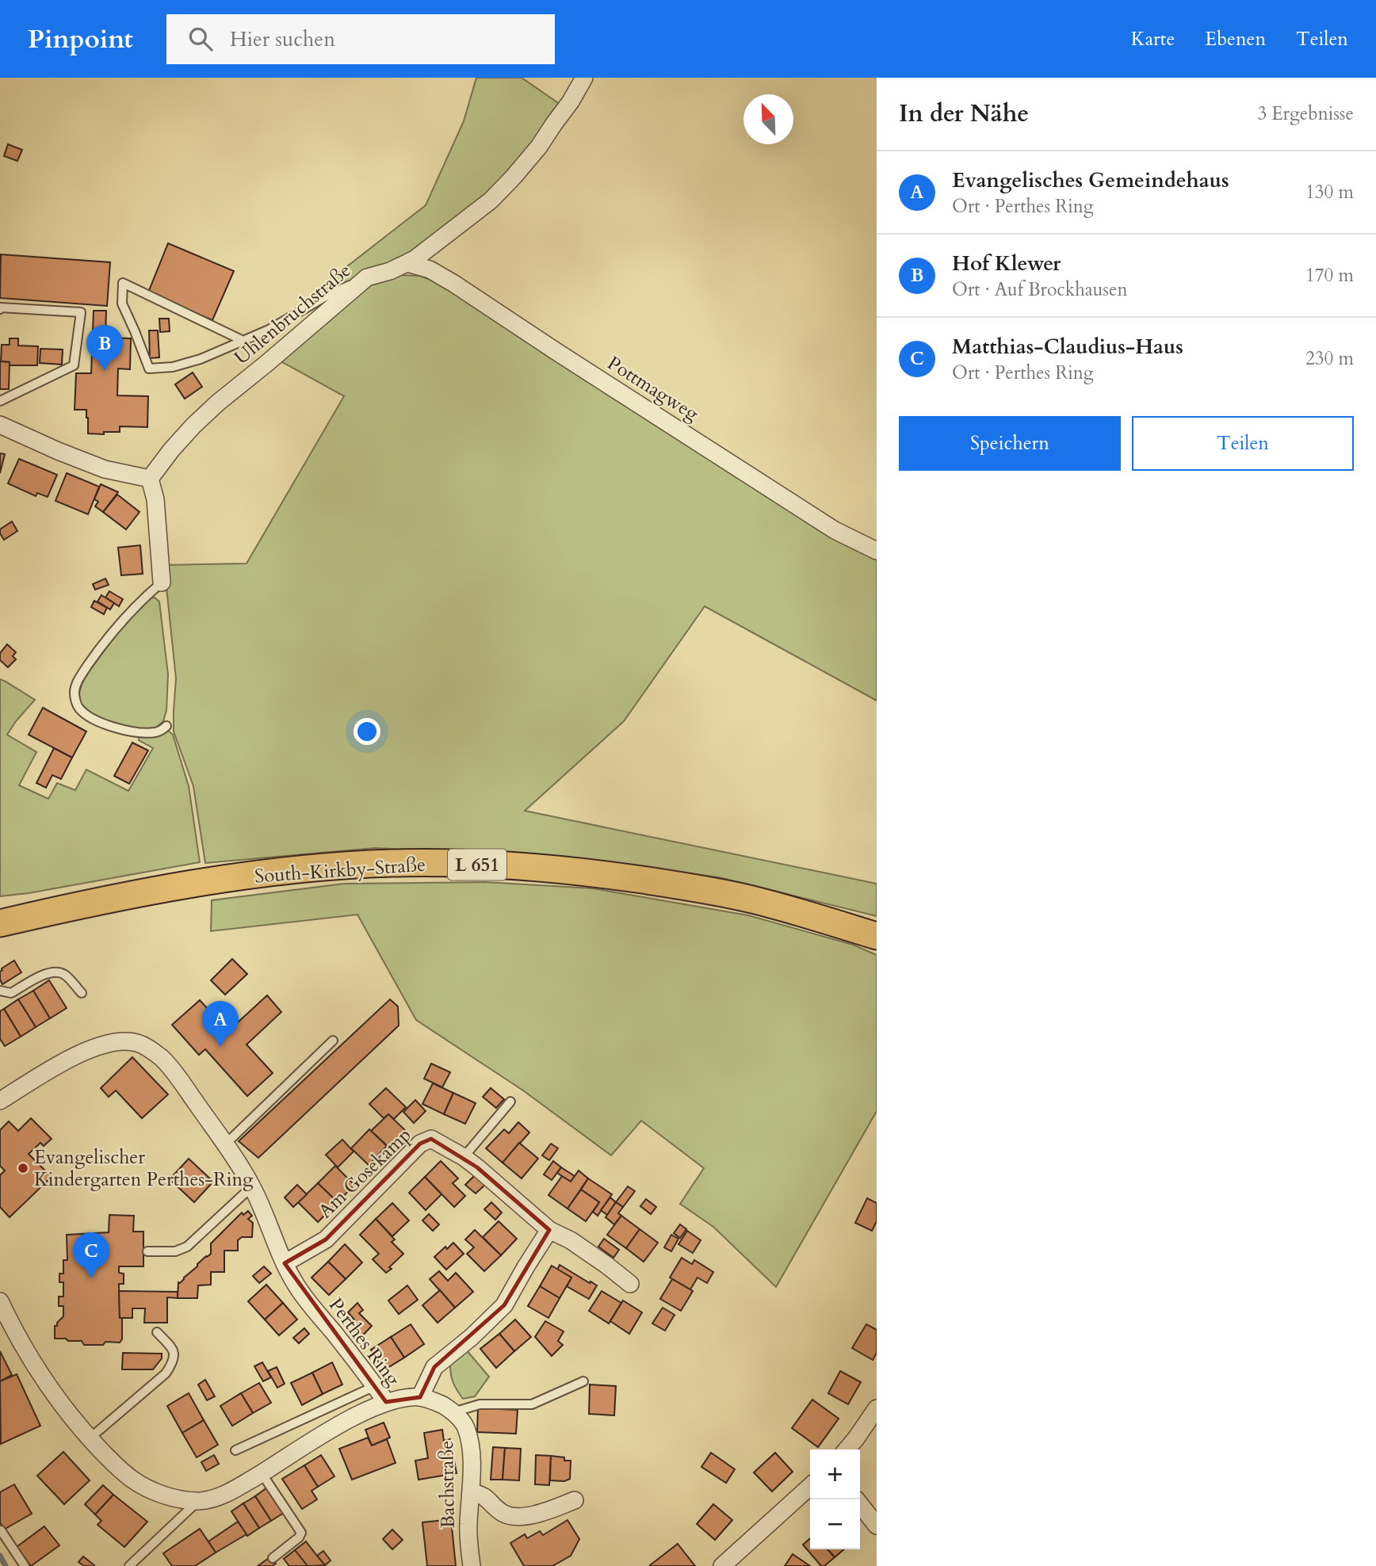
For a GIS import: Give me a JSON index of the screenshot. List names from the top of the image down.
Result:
{
  "streets": {
    "main road": ["L 651", "South-Kirkby-Straße"],
    "street": [
      "Uhlenbruchstraße",
      "Pottmagweg",
      "Am Gosekamp",
      "Perthes Ring",
      "Bachstraße"
    ]
  },
  "crossings": [
    ["Uhlenbruchstraße", "Pottmagweg"],
    ["Am Gosekamp", "Perthes Ring"],
    ["Perthes Ring", "Bachstraße"]
  ],
  "places": ["Evangelischer Kindergarten Perthes-Ring"],
  "north": "top left",
  "page": {
    "header": "Pinpoint",
    "search": "Hier suchen",
    "nav": ["Karte", "Ebenen", "Teilen"],
    "heading": ["In der Nähe", "3 Ergebnisse"],
    "list": [
      {
        "mark": "A",
        "name": "Evangelisches Gemeindehaus",
        "note": "Ort · Perthes Ring",
        "value": "130 m"
      },
      {
        "mark": "B",
        "name": "Hof Klewer",
        "note": "Ort · Auf Brockhausen",
        "value": "170 m"
      },
      {
        "mark": "C",
        "name": "Matthias-Claudius-Haus",
        "note": "Ort · Perthes Ring",
        "value": "230 m"
      }
    ],
    "pins": ["B", "A", "C"],
    "buttons": ["Speichern", "Teilen"],
    "map_buttons": ["+", "−"]
  }
}
